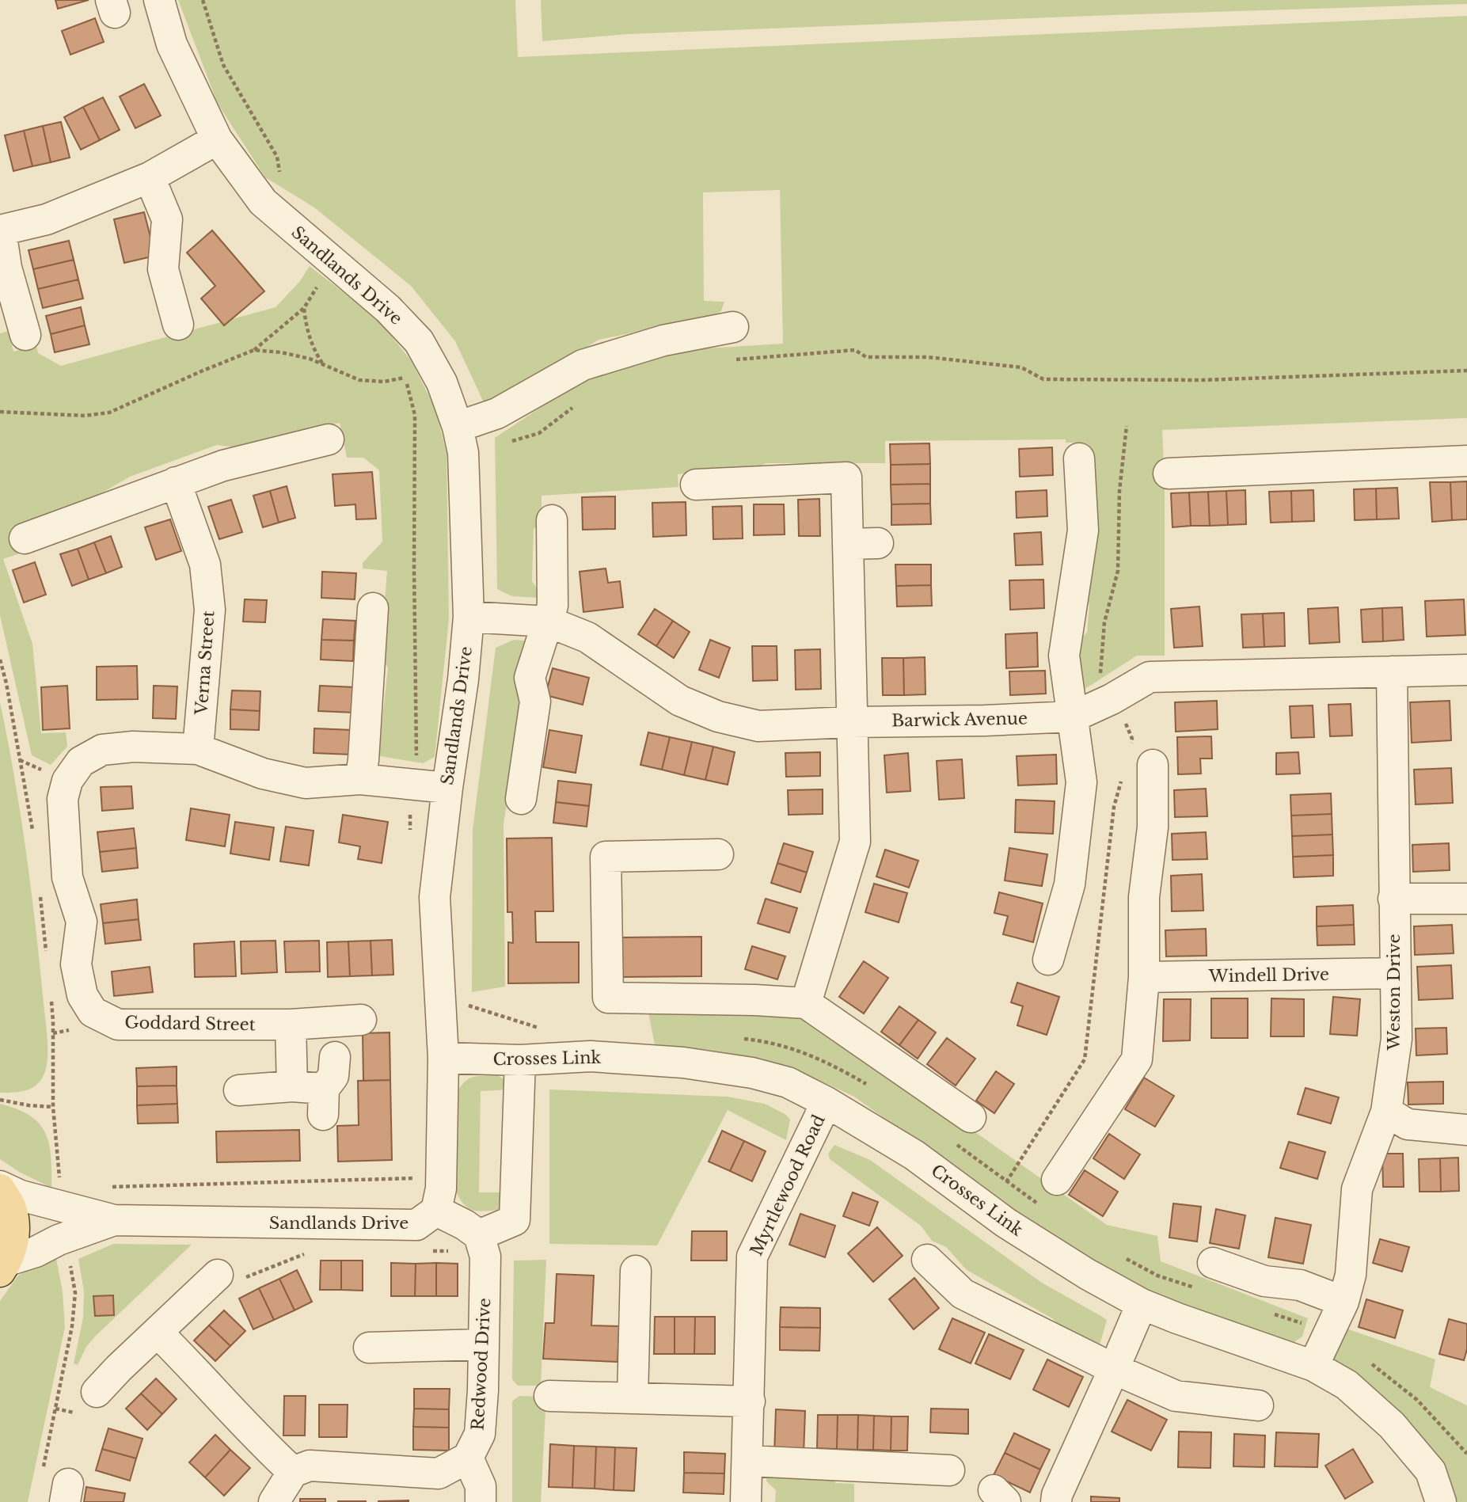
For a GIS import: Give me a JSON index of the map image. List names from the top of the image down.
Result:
{
  "streets": {
    "street": [
      "Sandlands Drive",
      "Verna Street",
      "Barwick Avenue",
      "Windell Drive",
      "Weston Drive",
      "Goddard Street",
      "Crosses Link",
      "Myrtlewood Road",
      "Redwood Drive"
    ]
  },
  "crossings": [
    ["Sandlands Drive", "Barwick Avenue"],
    ["Sandlands Drive", "Goddard Street"],
    ["Sandlands Drive", "Crosses Link"],
    ["Verna Street", "Goddard Street"],
    ["Barwick Avenue", "Weston Drive"],
    ["Windell Drive", "Weston Drive"],
    ["Weston Drive", "Crosses Link"],
    ["Crosses Link", "Myrtlewood Road"]
  ]
}
